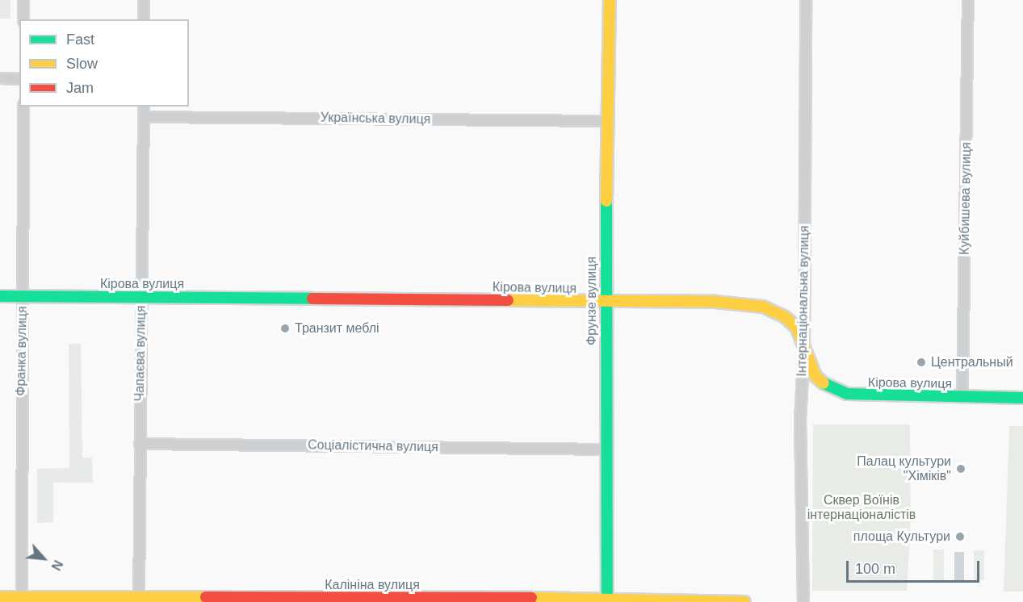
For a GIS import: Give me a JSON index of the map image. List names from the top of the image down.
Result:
{
  "streets": {
    "street": [
      "Українська вулиця",
      "Куйбишева вулиця",
      "Кірова вулиця",
      "Фрунзе вулиця",
      "Інтернаціональна вулиця",
      "Франка вулиця",
      "Чапаєва вулиця",
      "Соціалістична вулиця",
      "Калініна вулиця"
    ]
  },
  "crossings": [
    ["Українська вулиця", "Фрунзе вулиця"],
    ["Українська вулиця", "Чапаєва вулиця"],
    ["Куйбишева вулиця", "Кірова вулиця"],
    ["Кірова вулиця", "Фрунзе вулиця"],
    ["Кірова вулиця", "Інтернаціональна вулиця"],
    ["Кірова вулиця", "Франка вулиця"],
    ["Кірова вулиця", "Чапаєва вулиця"],
    ["Фрунзе вулиця", "Соціалістична вулиця"],
    ["Фрунзе вулиця", "Калініна вулиця"],
    ["Франка вулиця", "Калініна вулиця"],
    ["Чапаєва вулиця", "Соціалістична вулиця"],
    ["Чапаєва вулиця", "Калініна вулиця"]
  ],
  "parks": ["Сквер Воїнів інтернаціоналістів"],
  "places": [
    "Транзит меблі",
    "Центральный",
    "Палац культури \"Хіміків\"",
    "площа Культури"
  ],
  "legend": ["Fast", "Slow", "Jam"],
  "scale_bar": "100 m",
  "north": "bottom right"
}
